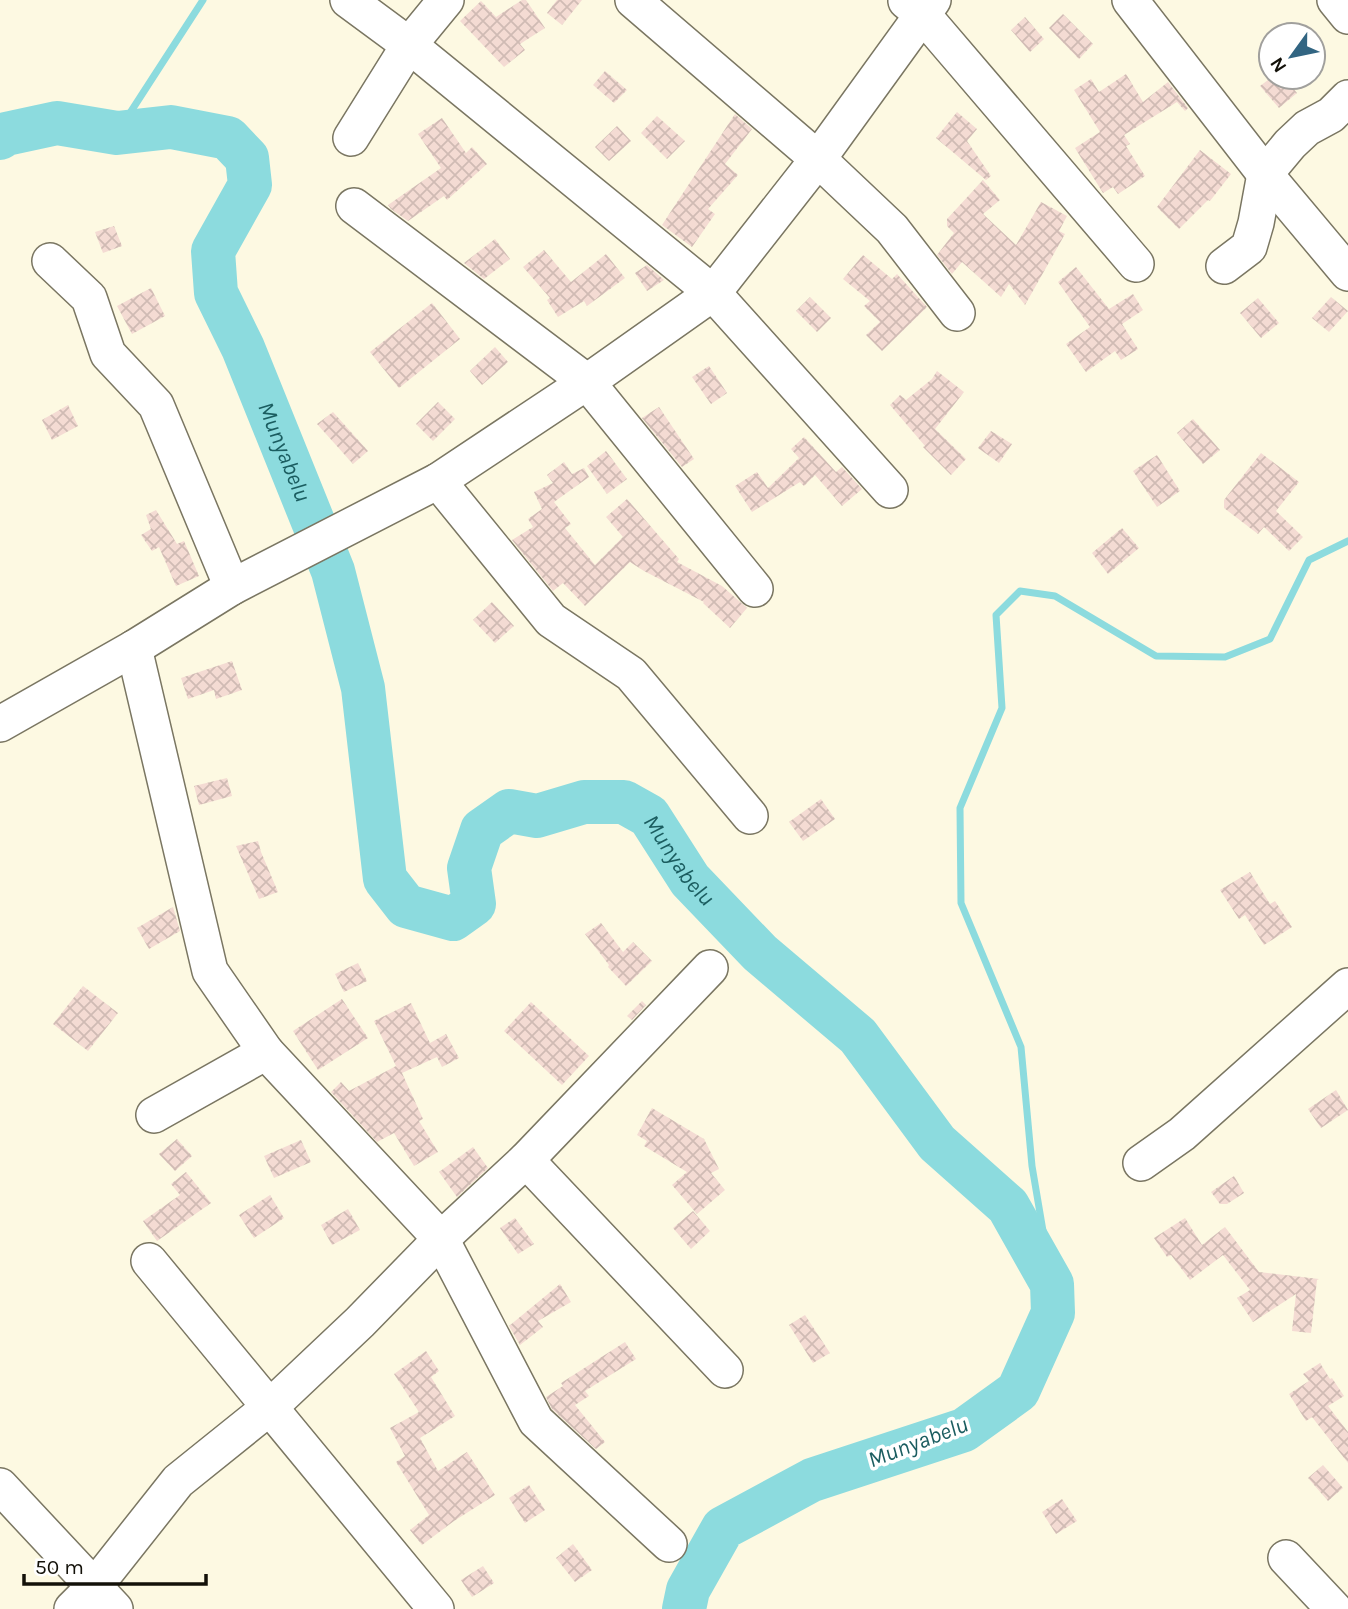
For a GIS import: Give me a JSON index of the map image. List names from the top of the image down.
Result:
{
  "water": ["Munyabelu"],
  "scale_bar": "50 m",
  "north": "bottom left"
}
